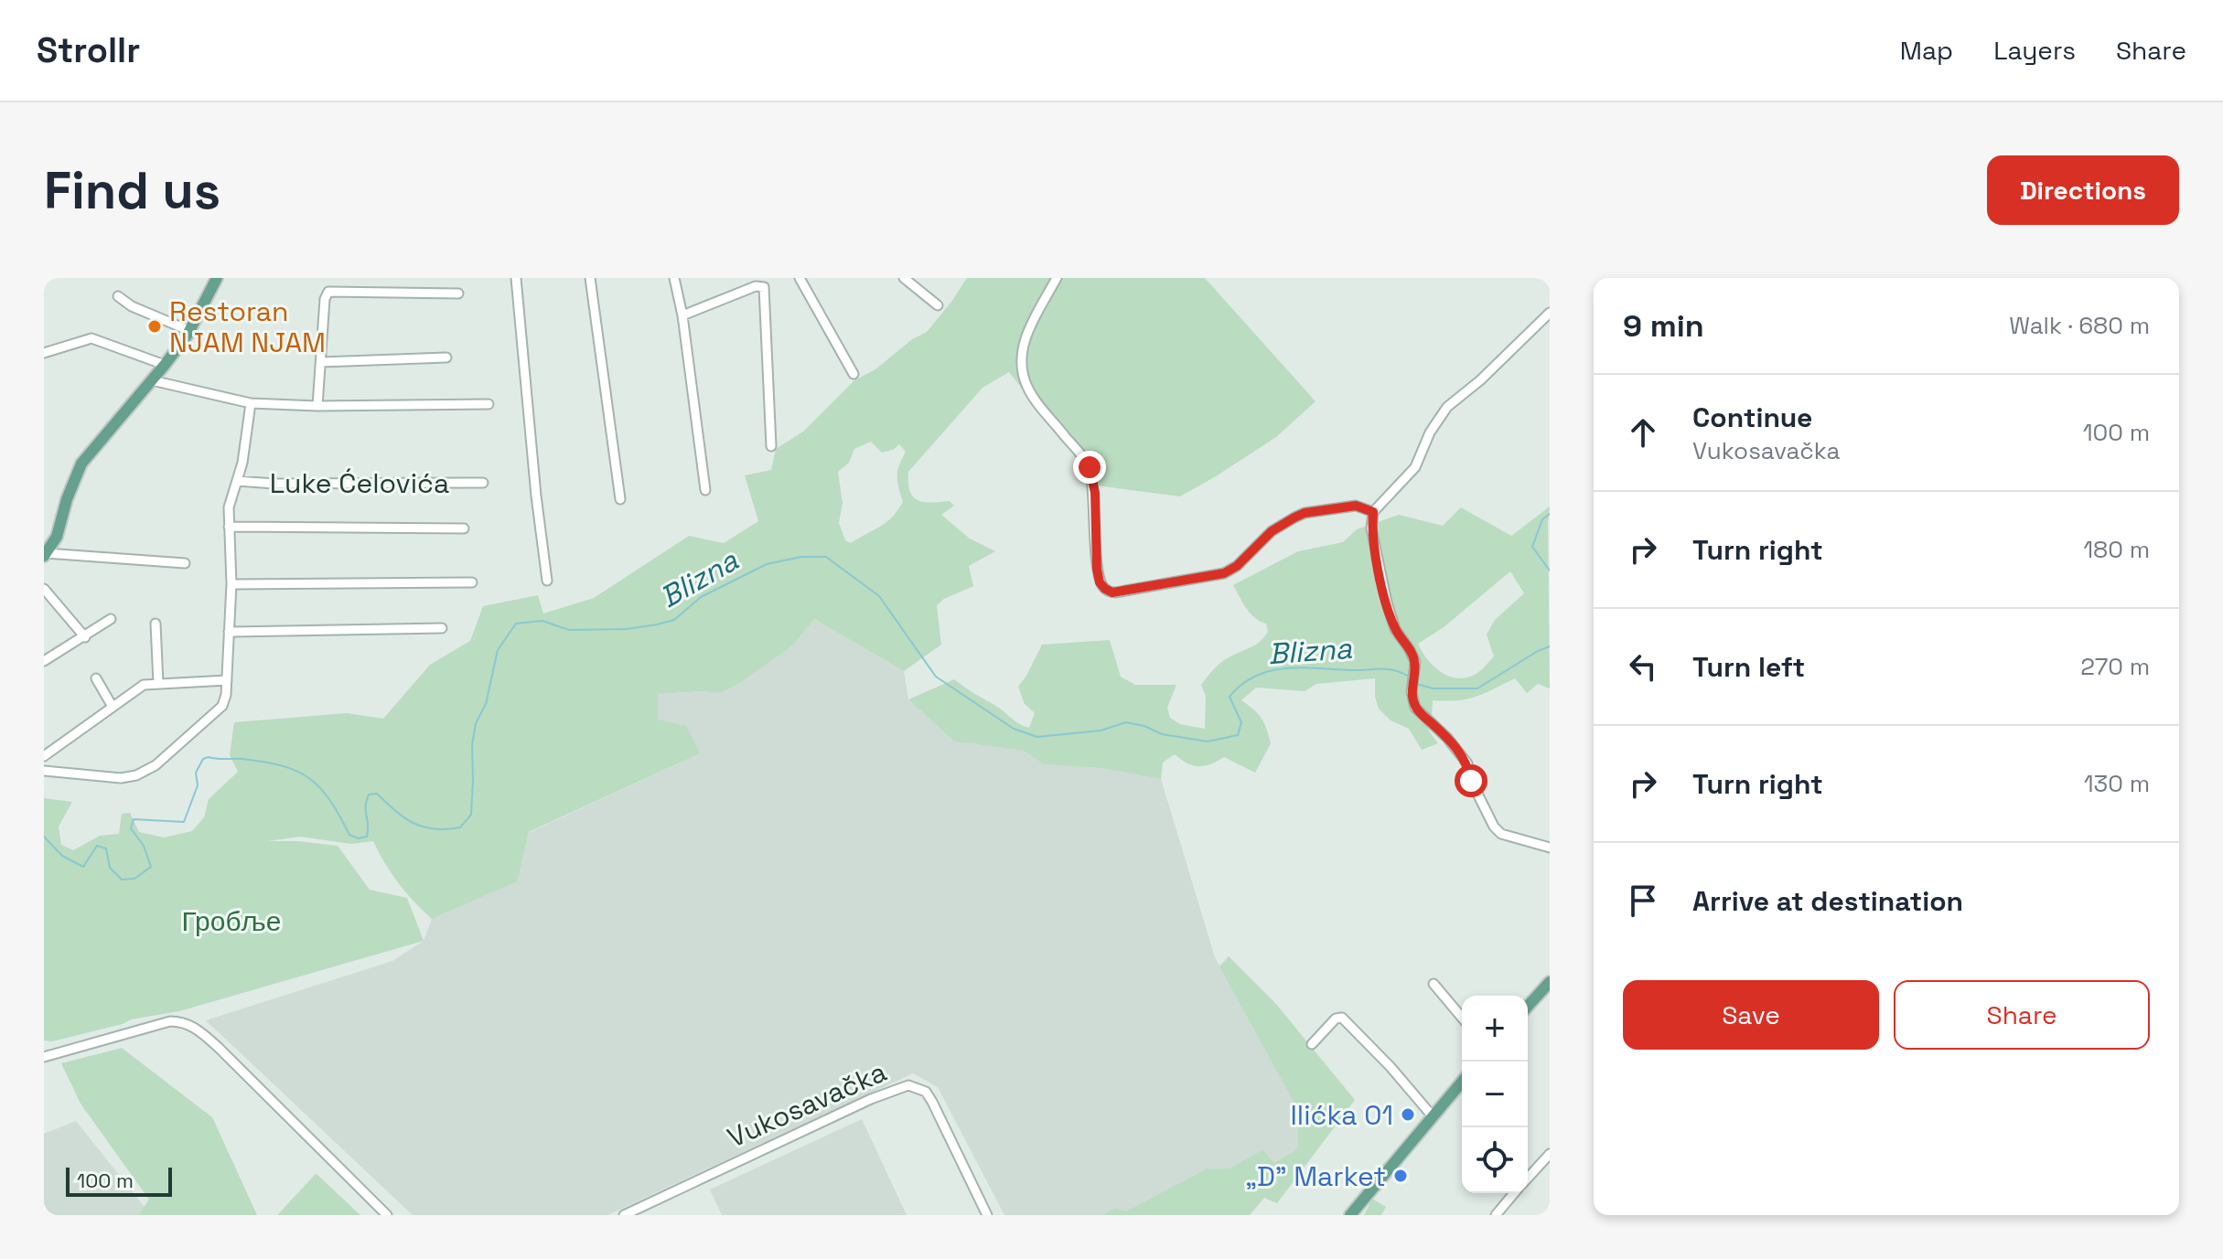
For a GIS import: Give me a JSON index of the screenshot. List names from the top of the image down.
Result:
{
  "streets": {
    "street": ["Luke Ćelovića", "Vukosavačka"]
  },
  "water": ["Blizna"],
  "parks": ["Гробље"],
  "places": ["Restoran NJAM NJAM", "Ilićka 01", "„D” Market"],
  "scale_bar": "100 m",
  "page": {
    "header": "Strollr",
    "nav": ["Map", "Layers", "Share"],
    "buttons": [
      "Directions",
      ["Save", "Share"]
    ],
    "title": "Find us",
    "heading": ["9 min", "Walk · 680 m"],
    "list": [
      ["Continue", "Vukosavačka", "100 m"],
      ["Turn right", "180 m"],
      ["Turn left", "270 m"],
      ["Turn right", "130 m"],
      "Arrive at destination"
    ],
    "map_buttons": ["+", "−"],
    "scale": "100 m"
  }
}
